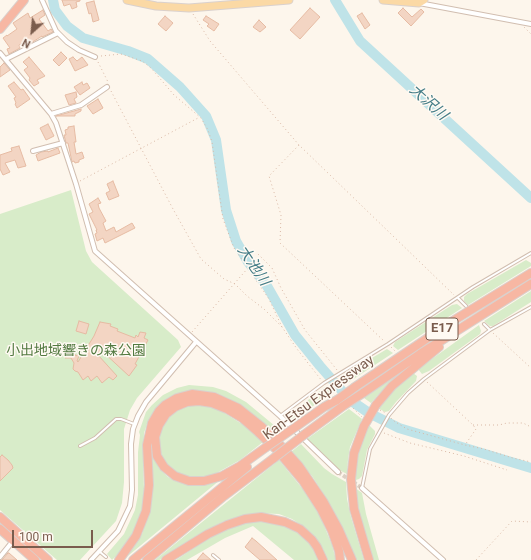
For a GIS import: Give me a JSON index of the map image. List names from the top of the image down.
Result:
{
  "streets": {
    "highway": ["E17", "Kan-Etsu Expressway"]
  },
  "water": ["大沢川", "大池川"],
  "parks": ["小出地域響きの森公園"],
  "scale_bar": "100 m",
  "north": "bottom left"
}
